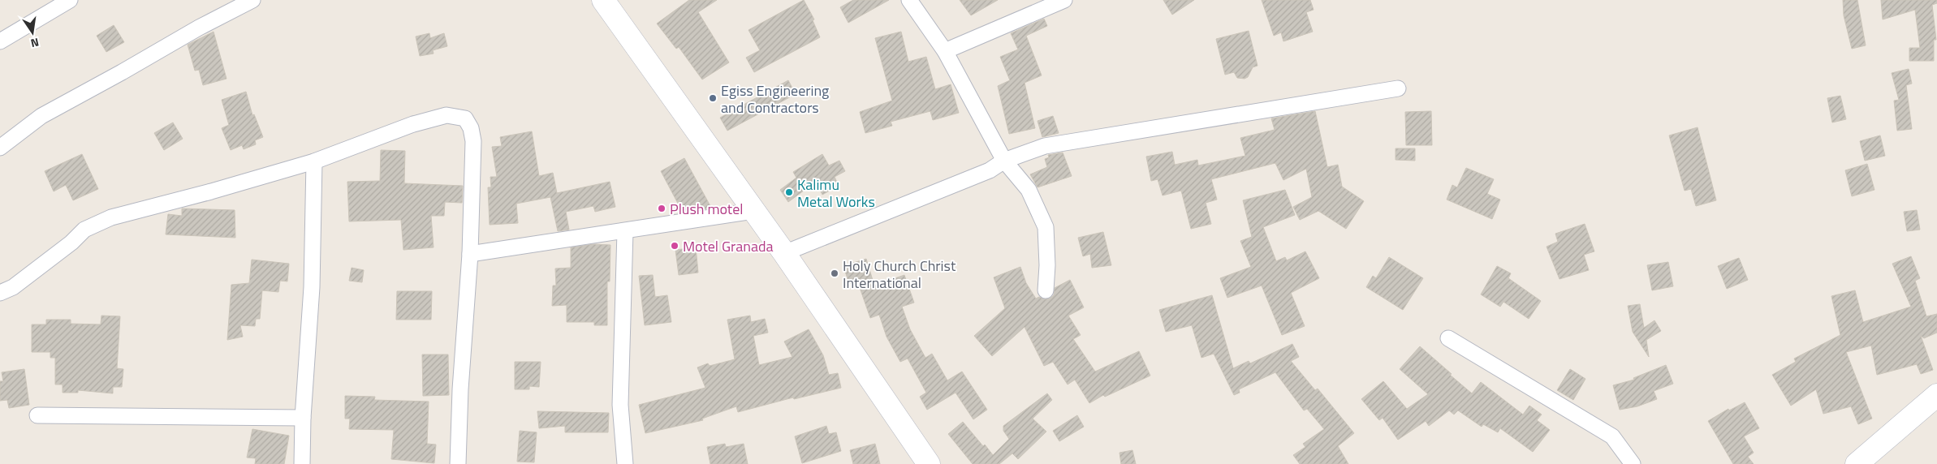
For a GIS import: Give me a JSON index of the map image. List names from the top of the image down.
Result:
{
  "places": [
    "Egiss Engineering and Contractors",
    "Kalimu Metal Works",
    "Plush motel",
    "Motel Granada",
    "Holy Church Christ International"
  ],
  "north": "bottom"
}
